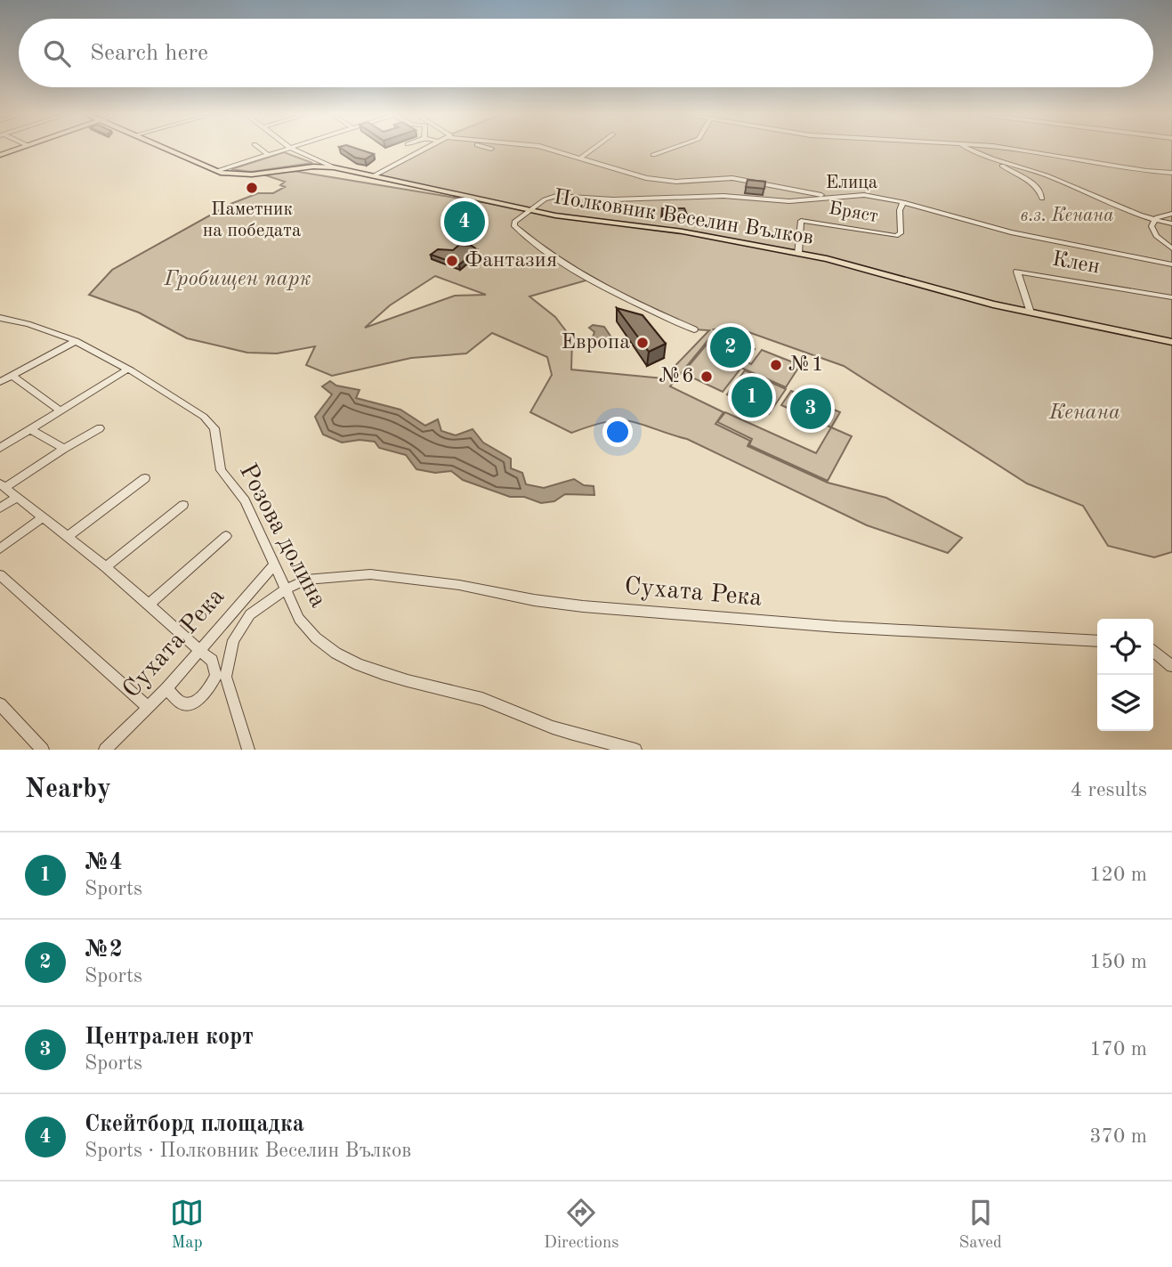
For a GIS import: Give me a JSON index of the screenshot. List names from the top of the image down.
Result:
{
  "streets": {
    "main road": ["Полковник Веселин Вълков"],
    "street": [
      "Елица",
      "Бряст",
      "Клен",
      "Розова долина",
      "Сухата Река"
    ]
  },
  "crossings": [
    ["Елица", "Бряст"],
    ["Елица", "Полковник Веселин Вълков"],
    ["Бряст", "Полковник Веселин Вълков"],
    ["Полковник Веселин Вълков", "Клен"],
    ["Розова долина", "Сухата Река"]
  ],
  "parks": ["в.з. Кенана", "Гробищен парк", "Кенана"],
  "places": [
    "Паметник на победата",
    "Фантазия",
    "Европа",
    "№1",
    "№6"
  ],
  "page": {
    "search": "Search here",
    "pins": [
      "4",
      "2",
      "1",
      "3"
    ],
    "heading": ["Nearby", "4 results"],
    "list": [
      {
        "mark": "1",
        "name": "№4",
        "note": "Sports",
        "value": "120 m"
      },
      {
        "mark": "2",
        "name": "№2",
        "note": "Sports",
        "value": "150 m"
      },
      {
        "mark": "3",
        "name": "Централен корт",
        "note": "Sports",
        "value": "170 m"
      },
      {
        "mark": "4",
        "name": "Скейтборд площадка",
        "note": "Sports · Полковник Веселин Вълков",
        "value": "370 m"
      }
    ],
    "nav": ["Map", "Directions", "Saved"]
  }
}
